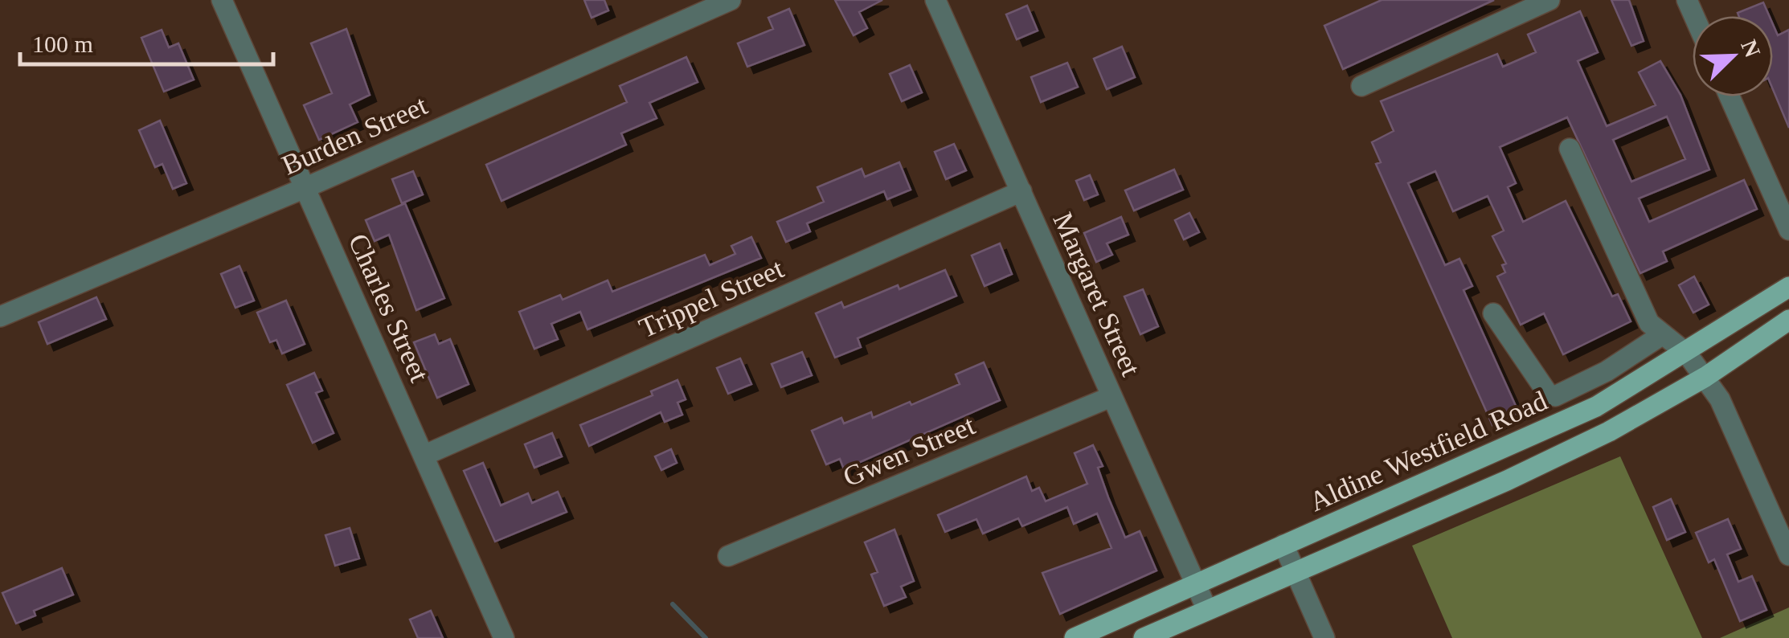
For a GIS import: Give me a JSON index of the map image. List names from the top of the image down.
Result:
{
  "streets": {
    "main road": ["Aldine Westfield Road"],
    "street": [
      "Burden Street",
      "Margaret Street",
      "Trippel Street",
      "Charles Street",
      "Gwen Street"
    ]
  },
  "crossings": [
    ["Burden Street", "Charles Street"],
    ["Margaret Street", "Trippel Street"],
    ["Margaret Street", "Gwen Street"],
    ["Margaret Street", "Aldine Westfield Road"],
    ["Trippel Street", "Charles Street"]
  ],
  "scale_bar": "100 m",
  "north": "top right"
}
